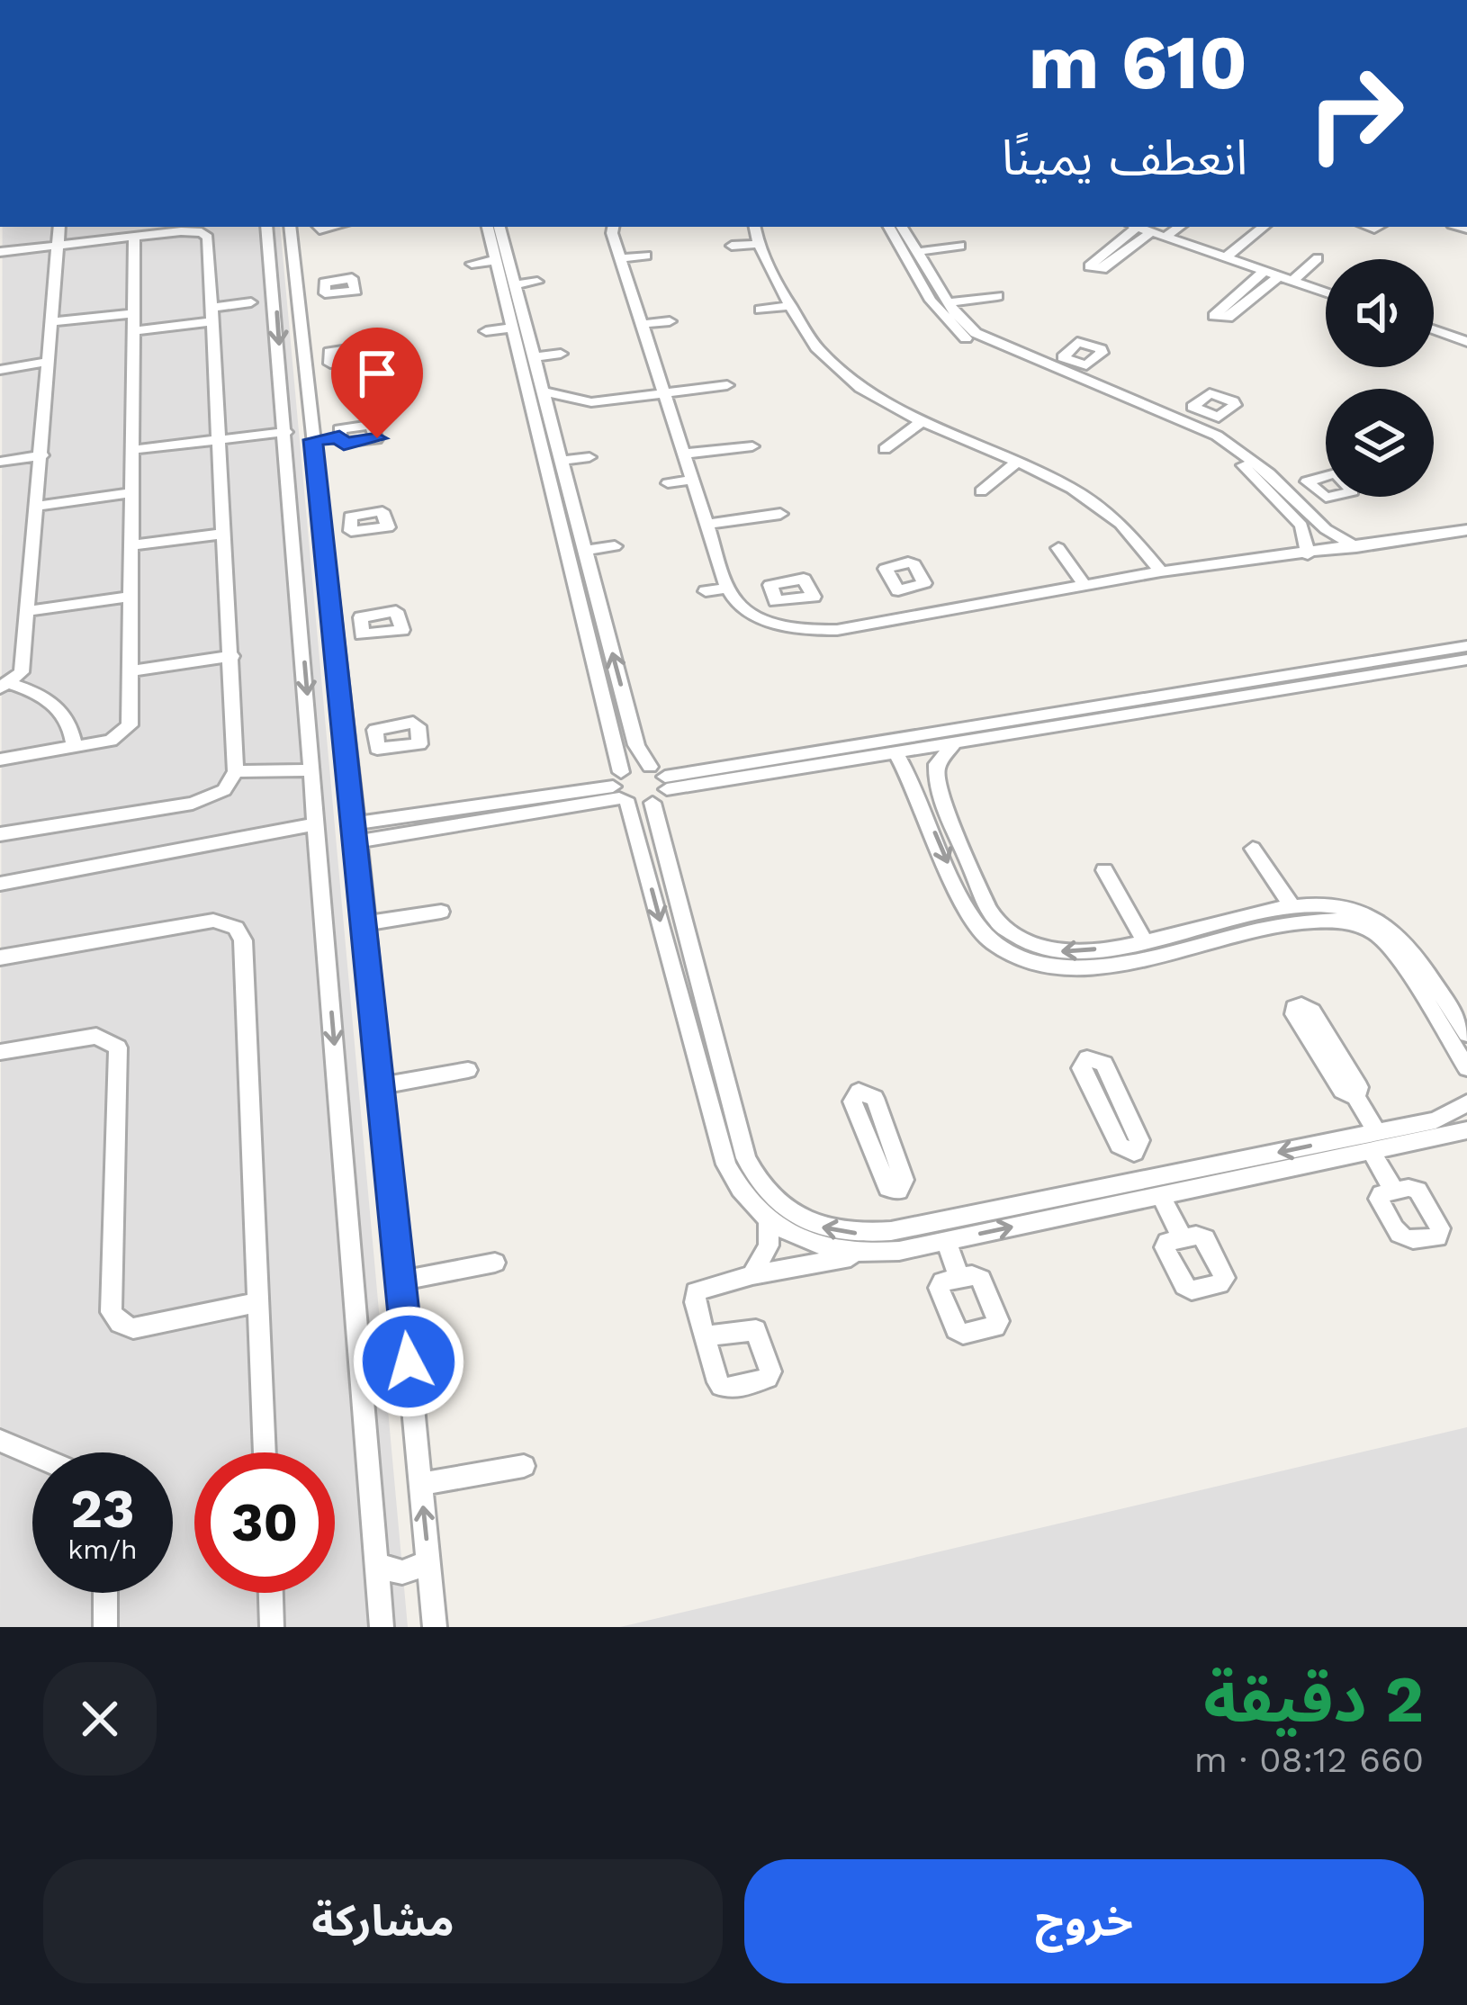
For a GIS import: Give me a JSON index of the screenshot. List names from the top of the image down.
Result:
{
  "page": {
    "turn": ["610 m", "انعطف يمينًا"],
    "speed": "23 km/h",
    "limit": "30",
    "heading": ["2 دقيقة", "660 m · 08:12"],
    "buttons": ["خروج", "مشاركة"]
  }
}
